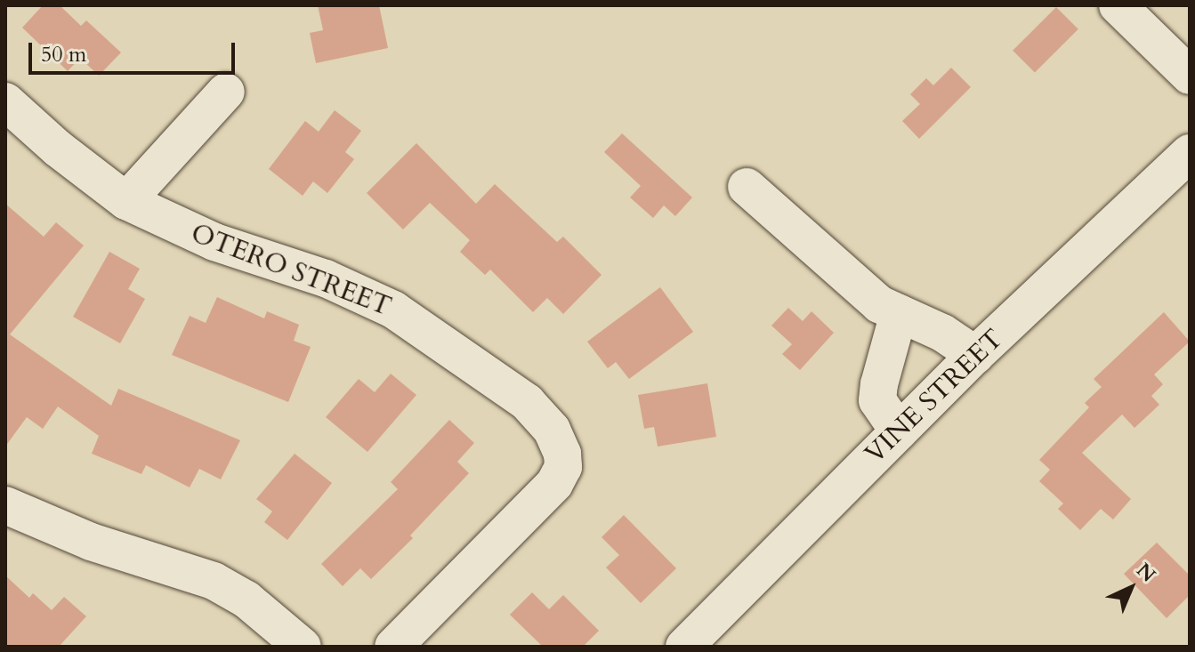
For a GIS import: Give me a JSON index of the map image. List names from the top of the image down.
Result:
{
  "streets": {
    "street": ["OTERO STREET", "VINE STREET"]
  },
  "scale_bar": "50 m",
  "north": "top right"
}
